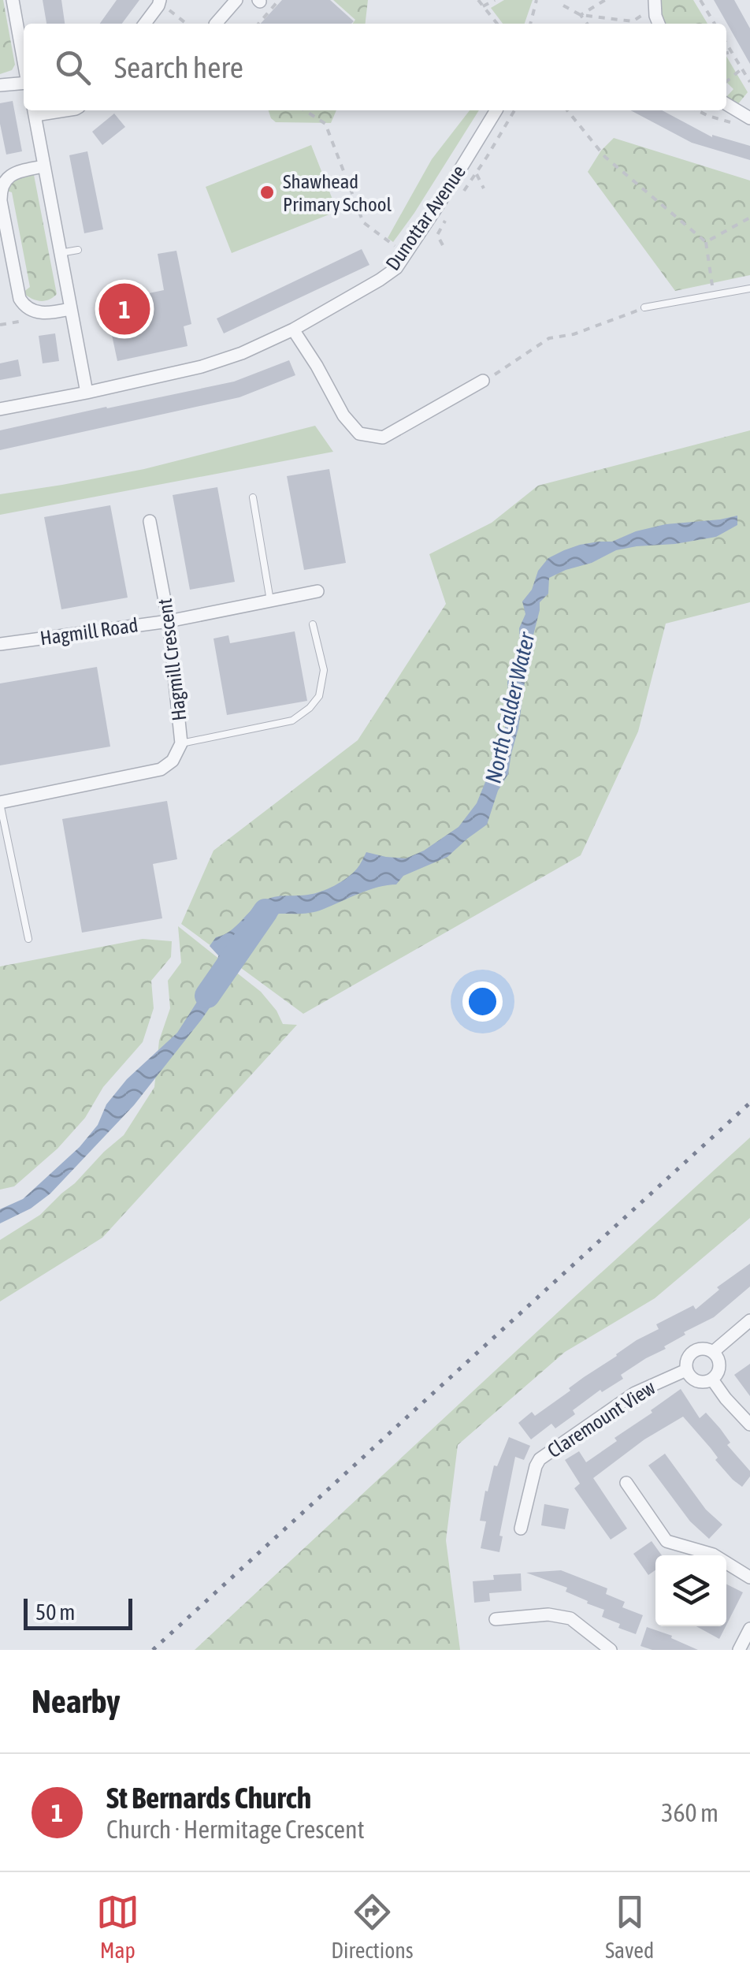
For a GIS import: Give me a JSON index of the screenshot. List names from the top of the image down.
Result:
{
  "streets": {
    "street": [
      "Dunottar Avenue",
      "Hagmill Road",
      "Hagmill Crescent",
      "Claremount View"
    ]
  },
  "crossings": [
    ["Hagmill Road", "Hagmill Crescent"]
  ],
  "water": ["North Calder Water"],
  "places": ["Shawhead Primary School"],
  "scale_bar": "50 m",
  "page": {
    "search": "Search here",
    "pins": "1",
    "scale": "50 m",
    "heading": "Nearby",
    "list": [
      {
        "mark": "1",
        "name": "St Bernards Church",
        "note": "Church · Hermitage Crescent",
        "value": "360 m"
      }
    ],
    "nav": ["Map", "Directions", "Saved"]
  }
}
